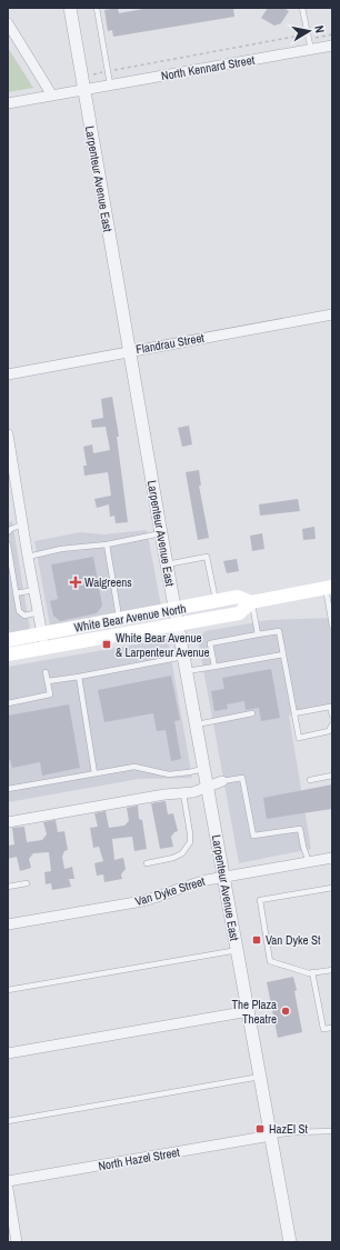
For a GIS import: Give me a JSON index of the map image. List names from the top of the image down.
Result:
{
  "streets": {
    "main road": ["White Bear Avenue North"],
    "street": [
      "North Kennard Street",
      "Larpenteur Avenue East",
      "Flandrau Street",
      "Van Dyke Street",
      "North Hazel Street"
    ]
  },
  "crossings": [
    ["North Kennard Street", "Larpenteur Avenue East"],
    ["Larpenteur Avenue East", "Flandrau Street"],
    ["Larpenteur Avenue East", "White Bear Avenue North"],
    ["Larpenteur Avenue East", "Van Dyke Street"],
    ["Larpenteur Avenue East", "North Hazel Street"]
  ],
  "places": {
    "health": ["Walgreens"],
    "transit": ["White Bear Avenue & Larpenteur Avenue", "Van Dyke St", "HazEl St"],
    "other": ["The Plaza Theatre"]
  },
  "north": "right"
}
